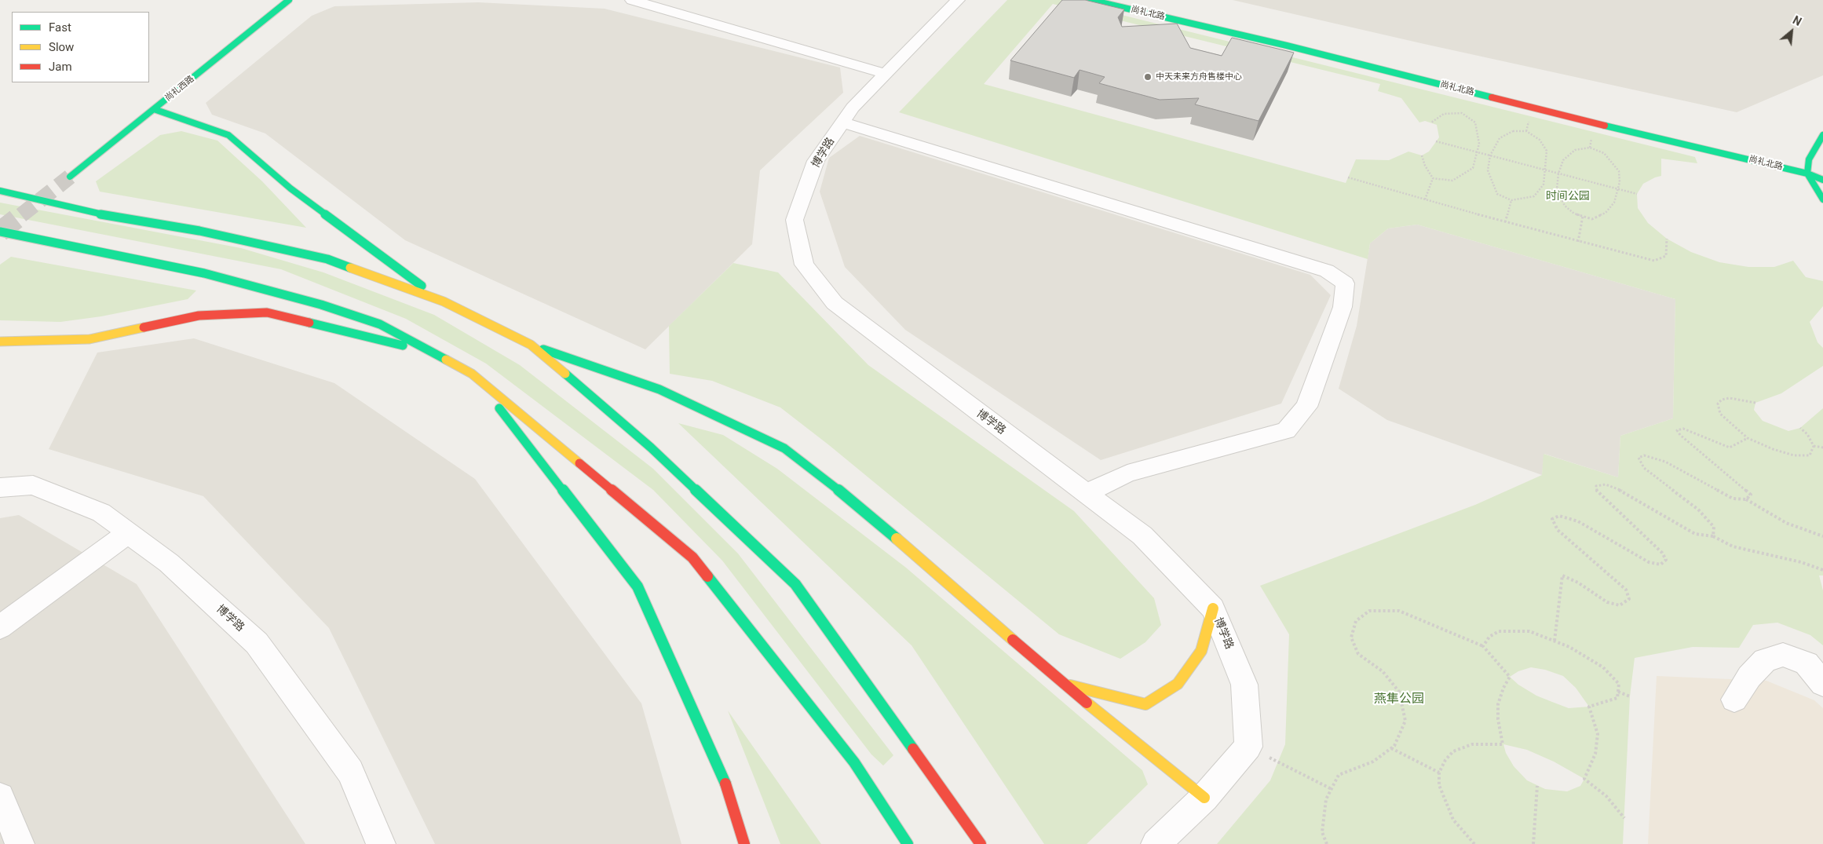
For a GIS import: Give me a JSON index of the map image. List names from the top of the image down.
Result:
{
  "streets": {
    "main road": ["尚礼北路", "尚礼西路"],
    "street": ["博学路"]
  },
  "parks": ["时间公园", "燕隼公园"],
  "places": ["中天未来方舟售楼中心"],
  "legend": ["Fast", "Slow", "Jam"],
  "north": "top right"
}
